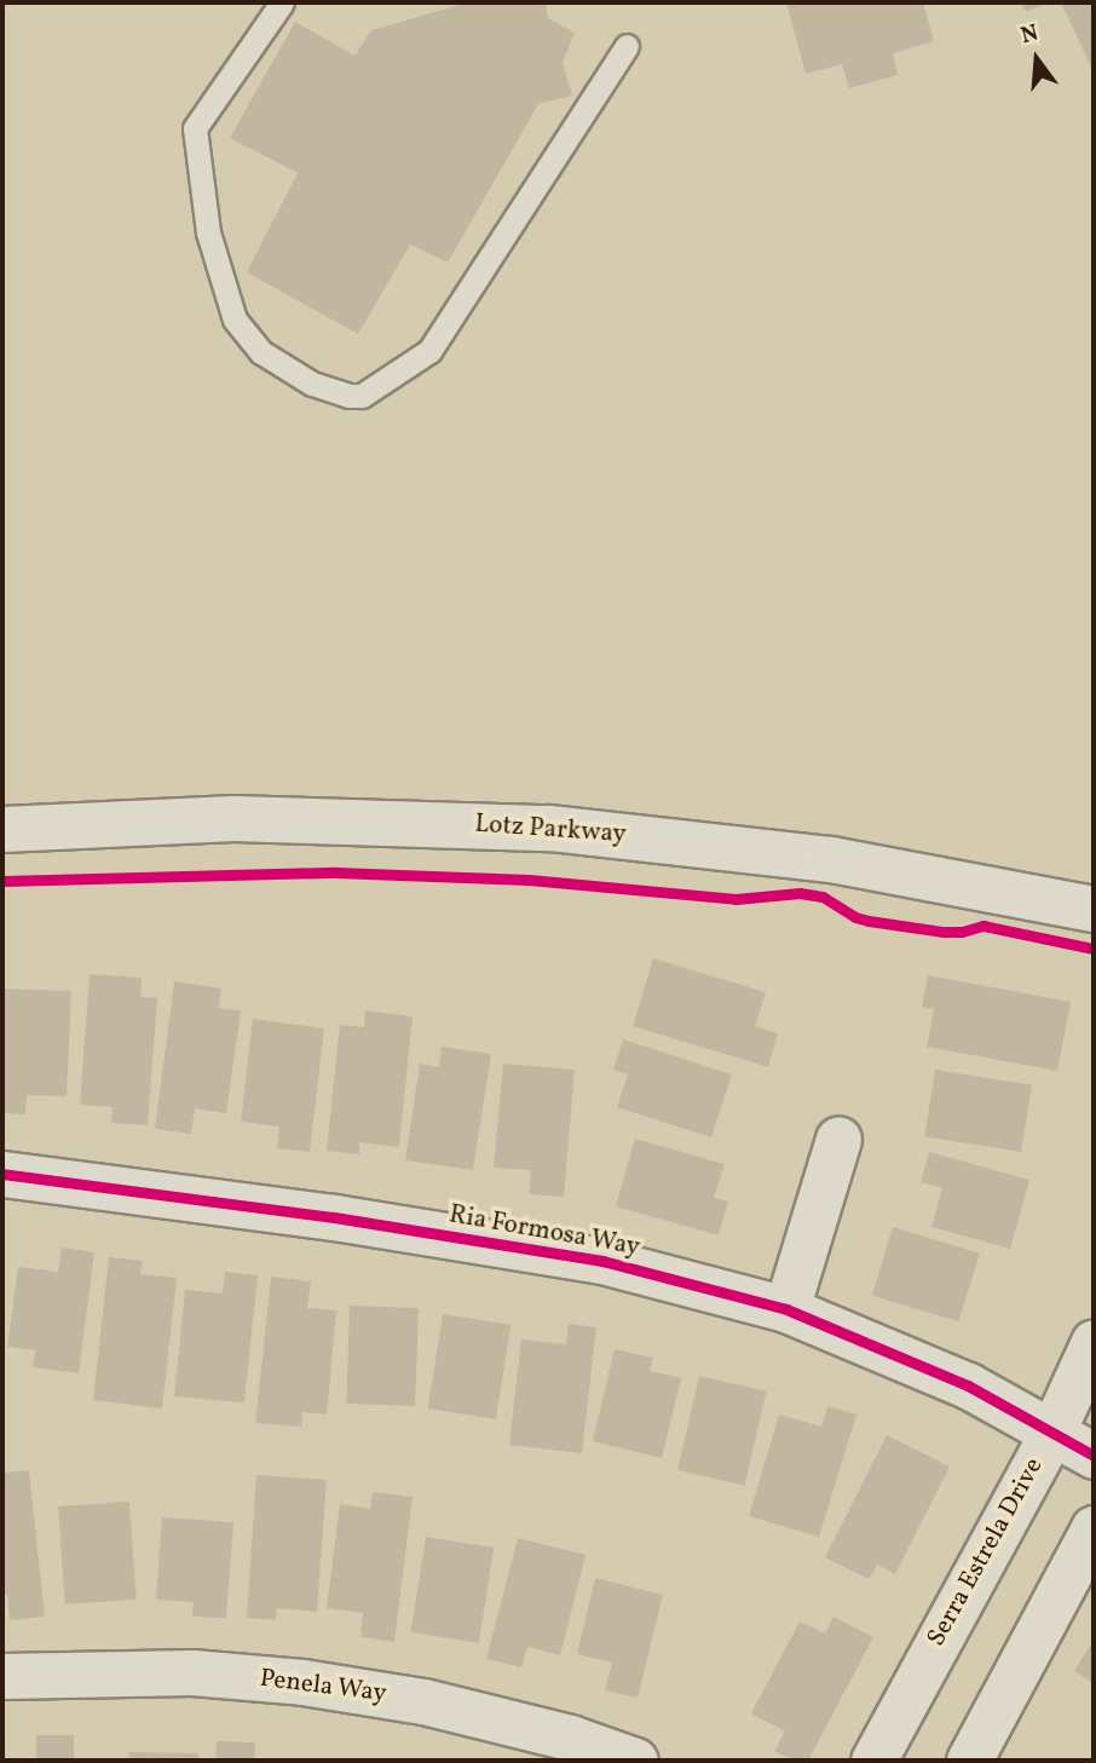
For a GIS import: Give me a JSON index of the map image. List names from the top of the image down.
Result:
{
  "streets": {
    "street": [
      "Lotz Parkway",
      "Ria Formosa Way",
      "Serra Estrela Drive",
      "Penela Way"
    ]
  },
  "crossings": [
    ["Ria Formosa Way", "Serra Estrela Drive"]
  ],
  "north": "top"
}
